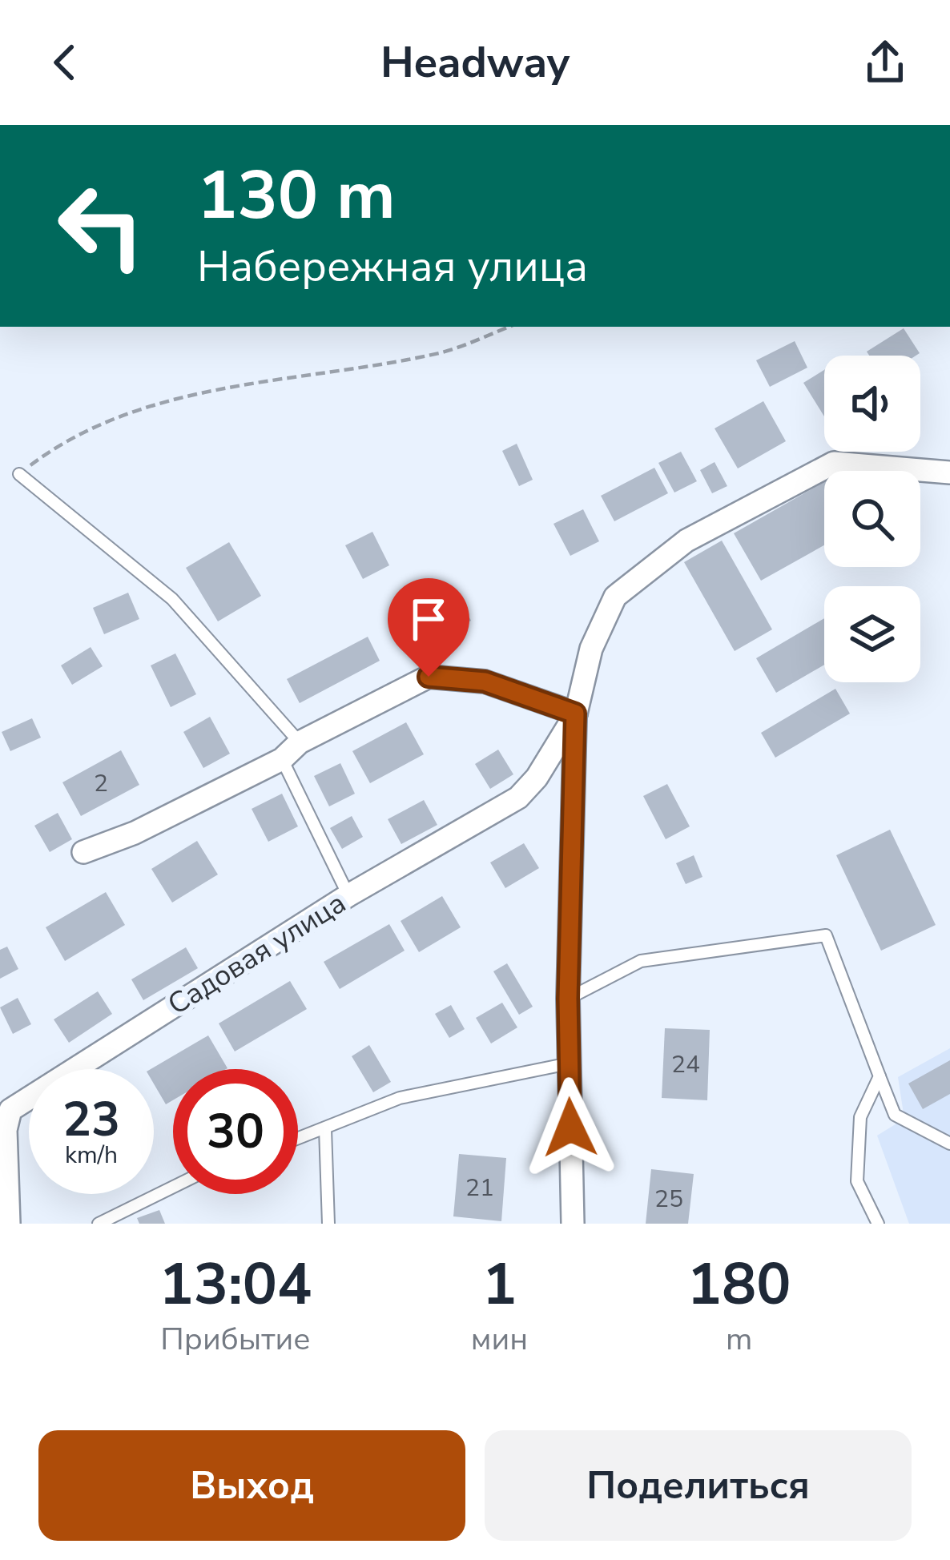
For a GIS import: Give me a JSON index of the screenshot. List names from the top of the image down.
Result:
{
  "streets": {
    "street": ["Садовая улица"]
  },
  "house_numbers": [
    "2",
    "24",
    "21",
    "25"
  ],
  "page": {
    "header": "Headway",
    "turn": ["130 m", "Набережная улица"],
    "speed": "23 km/h",
    "limit": "30",
    "eta": [
      "13:04",
      "Прибытие",
      "1",
      "мин",
      "180",
      "m"
    ],
    "buttons": ["Выход", "Поделиться"]
  }
}
